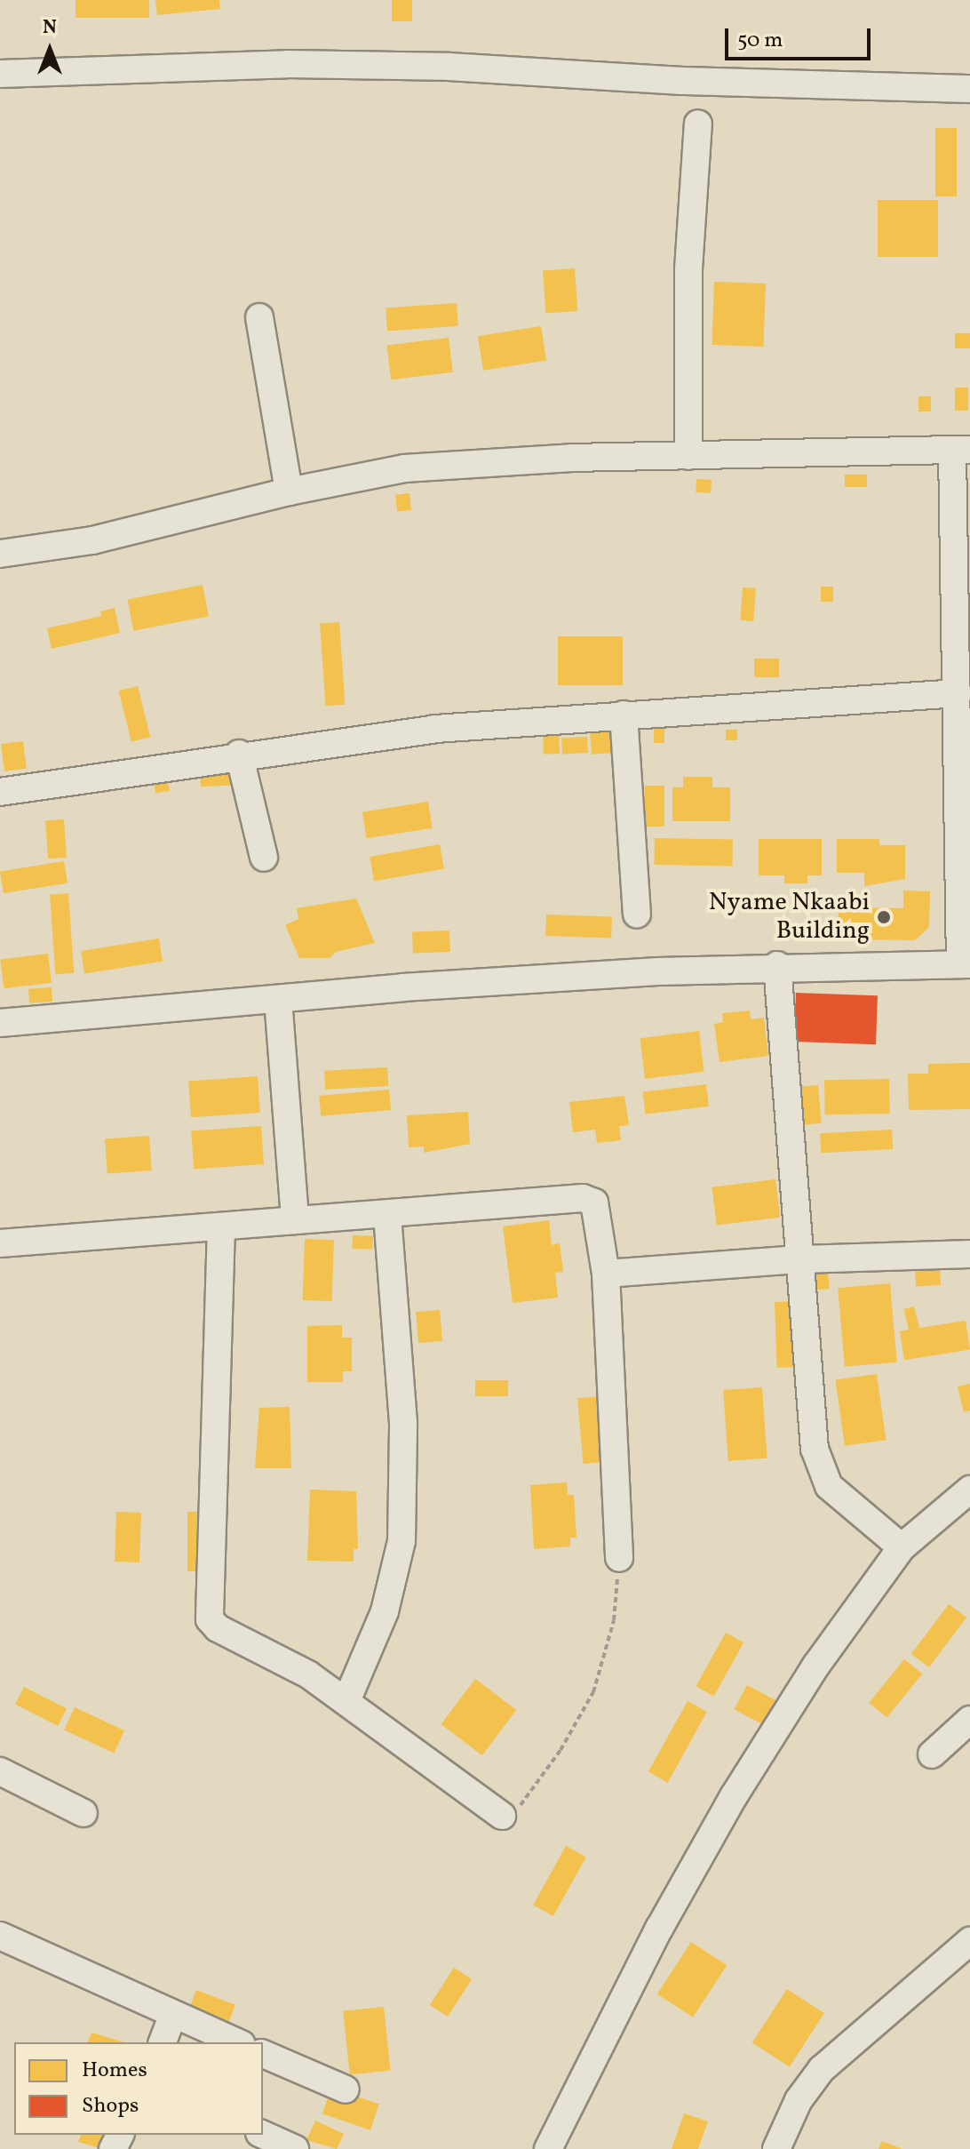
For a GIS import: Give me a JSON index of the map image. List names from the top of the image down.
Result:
{
  "places": ["Nyame Nkaabi Building"],
  "legend": ["Homes", "Shops"],
  "scale_bar": "50 m",
  "north": "top"
}
